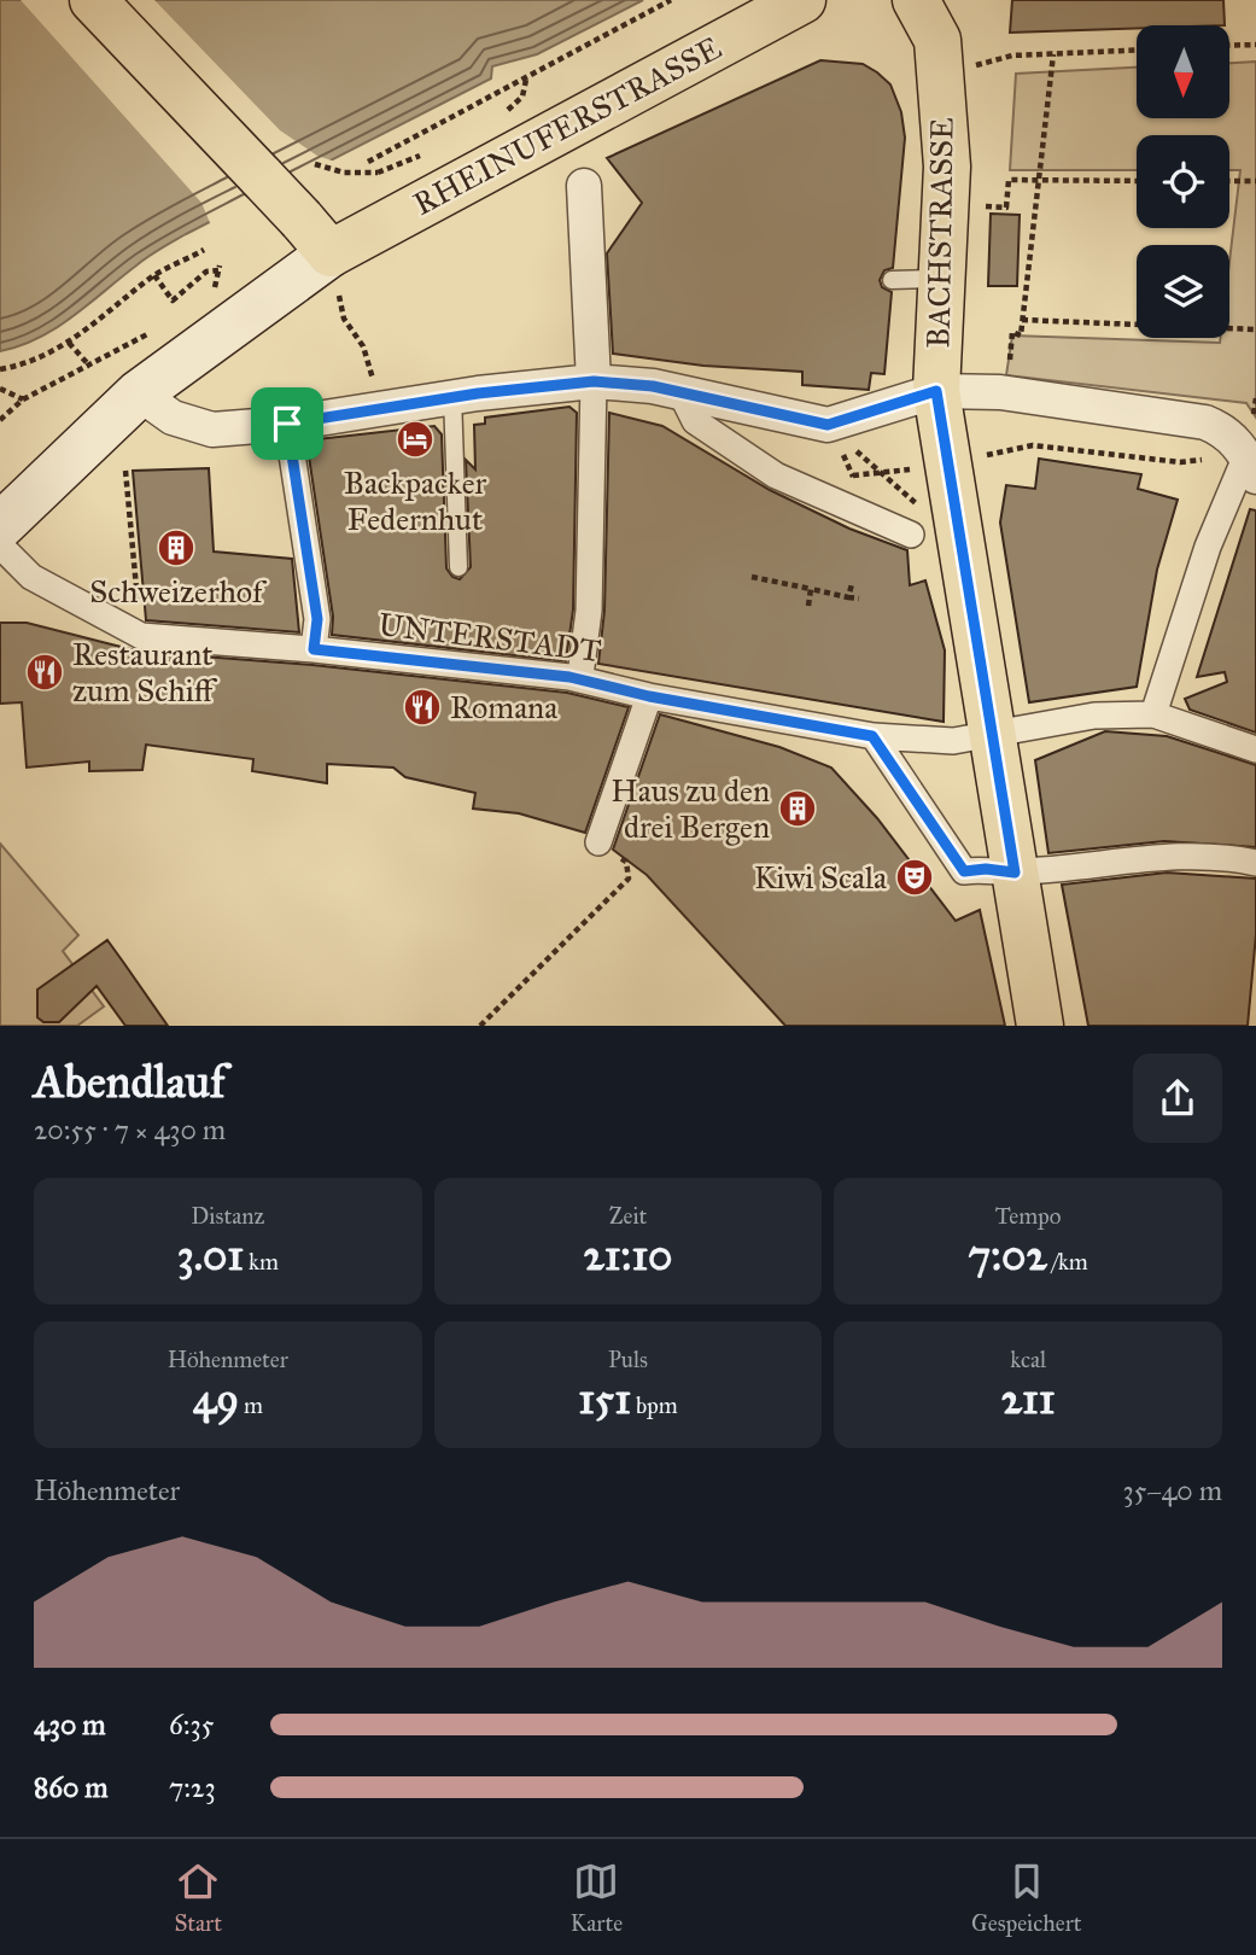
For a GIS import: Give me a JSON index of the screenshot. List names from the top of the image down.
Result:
{
  "streets": {
    "main road": ["RHEINUFERSTRASSE", "BACHSTRASSE"],
    "street": ["UNTERSTADT"]
  },
  "crossings": [
    ["BACHSTRASSE", "UNTERSTADT"]
  ],
  "places": {
    "hotel": ["Backpacker Federnhut"],
    "building": ["Schweizerhof", "Haus zu den drei Bergen"],
    "restaurant": ["Restaurant zum Schiff", "Romana"],
    "theatre": ["Kiwi Scala"]
  },
  "north": "bottom",
  "page": {
    "heading": ["Abendlauf", "20:55 · 7 × 430 m"],
    "stats": [
      ["Distanz", "3.01 km"],
      ["Zeit", "21:10"],
      ["Tempo", "7:02 /km"],
      ["Höhenmeter", "49 m"],
      ["Puls", "151 bpm"],
      ["kcal", "211"]
    ],
    "chart": ["Höhenmeter", "35–40 m"],
    "list": [
      {
        "name": "430 m",
        "note": "6:35"
      },
      {
        "name": "860 m",
        "note": "7:23"
      }
    ],
    "tabs": ["Start", "Karte", "Gespeichert"]
  }
}
